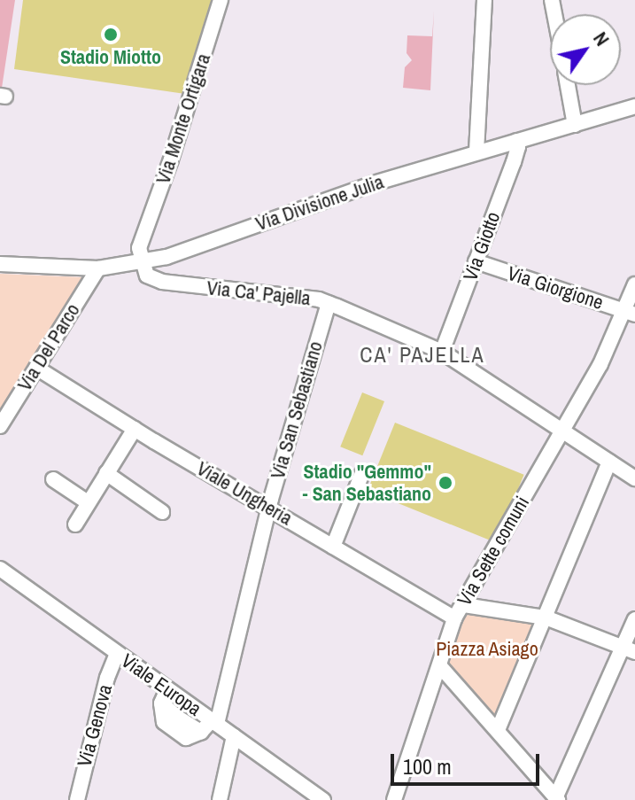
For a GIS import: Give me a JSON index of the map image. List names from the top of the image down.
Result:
{
  "streets": {
    "street": [
      "Via Monte Ortigara",
      "Via Divisione Julia",
      "Via Giotto",
      "Via Giorgione",
      "Via Ca' Pajella",
      "Via Del Parco",
      "Via San Sebastiano",
      "Viale Ungheria",
      "Via Sette comuni",
      "Viale Europa",
      "Via Genova"
    ]
  },
  "crossings": [
    ["Via Monte Ortigara", "Via Divisione Julia"],
    ["Via Monte Ortigara", "Via Ca' Pajella"],
    ["Via Divisione Julia", "Via Giotto"],
    ["Via Divisione Julia", "Via Ca' Pajella"],
    ["Via Divisione Julia", "Via Del Parco"],
    ["Via Giotto", "Via Giorgione"],
    ["Via Giotto", "Via Ca' Pajella"],
    ["Via Giorgione", "Via Sette comuni"],
    ["Via Ca' Pajella", "Via San Sebastiano"],
    ["Via Ca' Pajella", "Via Sette comuni"],
    ["Via Del Parco", "Viale Ungheria"],
    ["Via San Sebastiano", "Viale Ungheria"],
    ["Via San Sebastiano", "Viale Europa"],
    ["Viale Ungheria", "Via Sette comuni"],
    ["Viale Europa", "Via Genova"]
  ],
  "districts": ["CA' PAJELLA"],
  "parks": ["Piazza Asiago"],
  "places": ["Stadio Miotto", "Stadio \"Gemmo\" - San Sebastiano"],
  "scale_bar": "100 m",
  "north": "top right"
}
